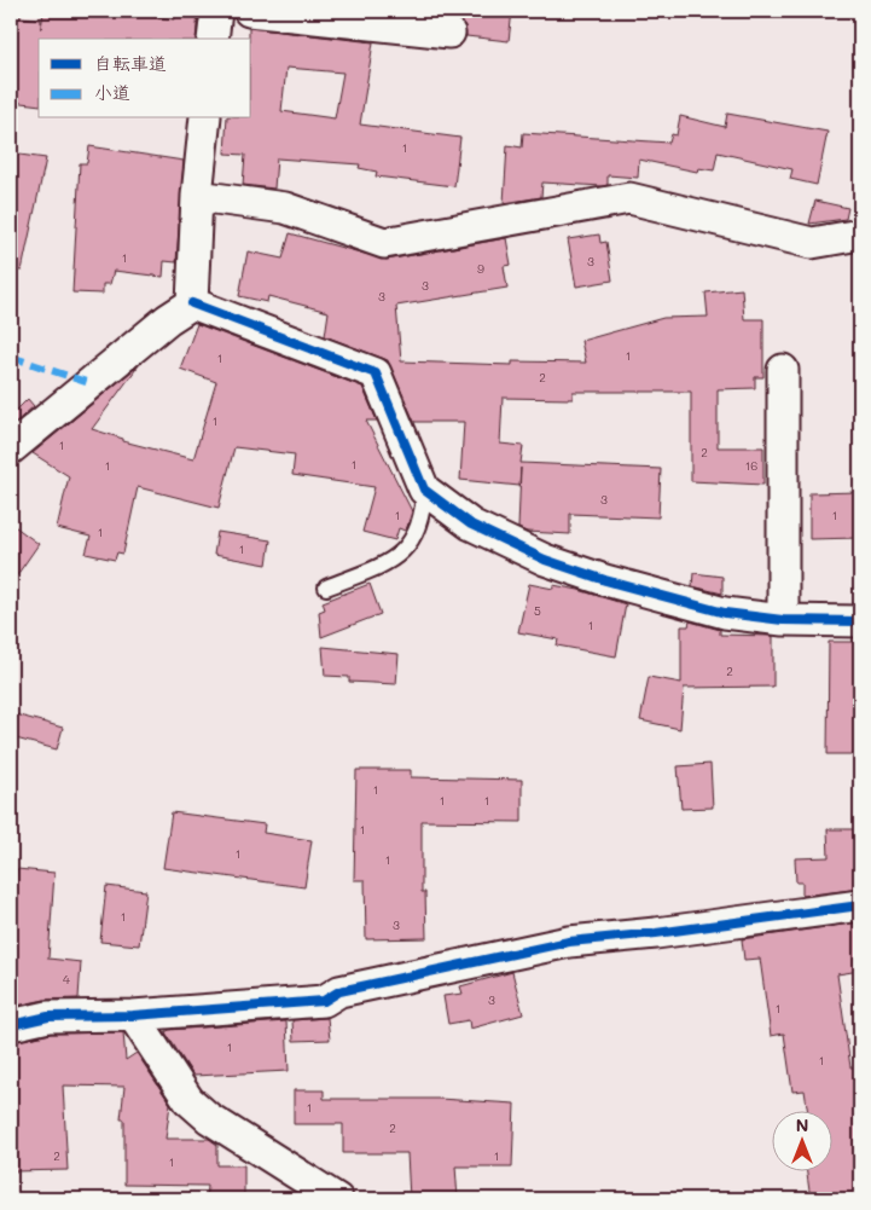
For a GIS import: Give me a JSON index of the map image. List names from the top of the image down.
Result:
{
  "house_numbers": [
    "1",
    "1",
    "3",
    "9",
    "3",
    "3",
    "1",
    "1",
    "2",
    "1",
    "1",
    "2",
    "1",
    "1",
    "16",
    "3",
    "1",
    "1",
    "1",
    "1",
    "5",
    "1",
    "2",
    "1",
    "1",
    "1",
    "1",
    "1",
    "1",
    "1",
    "3",
    "4",
    "3",
    "1",
    "1",
    "1",
    "1",
    "2",
    "2",
    "1",
    "1"
  ],
  "legend": ["自転車道", "小道"],
  "north": "top"
}
